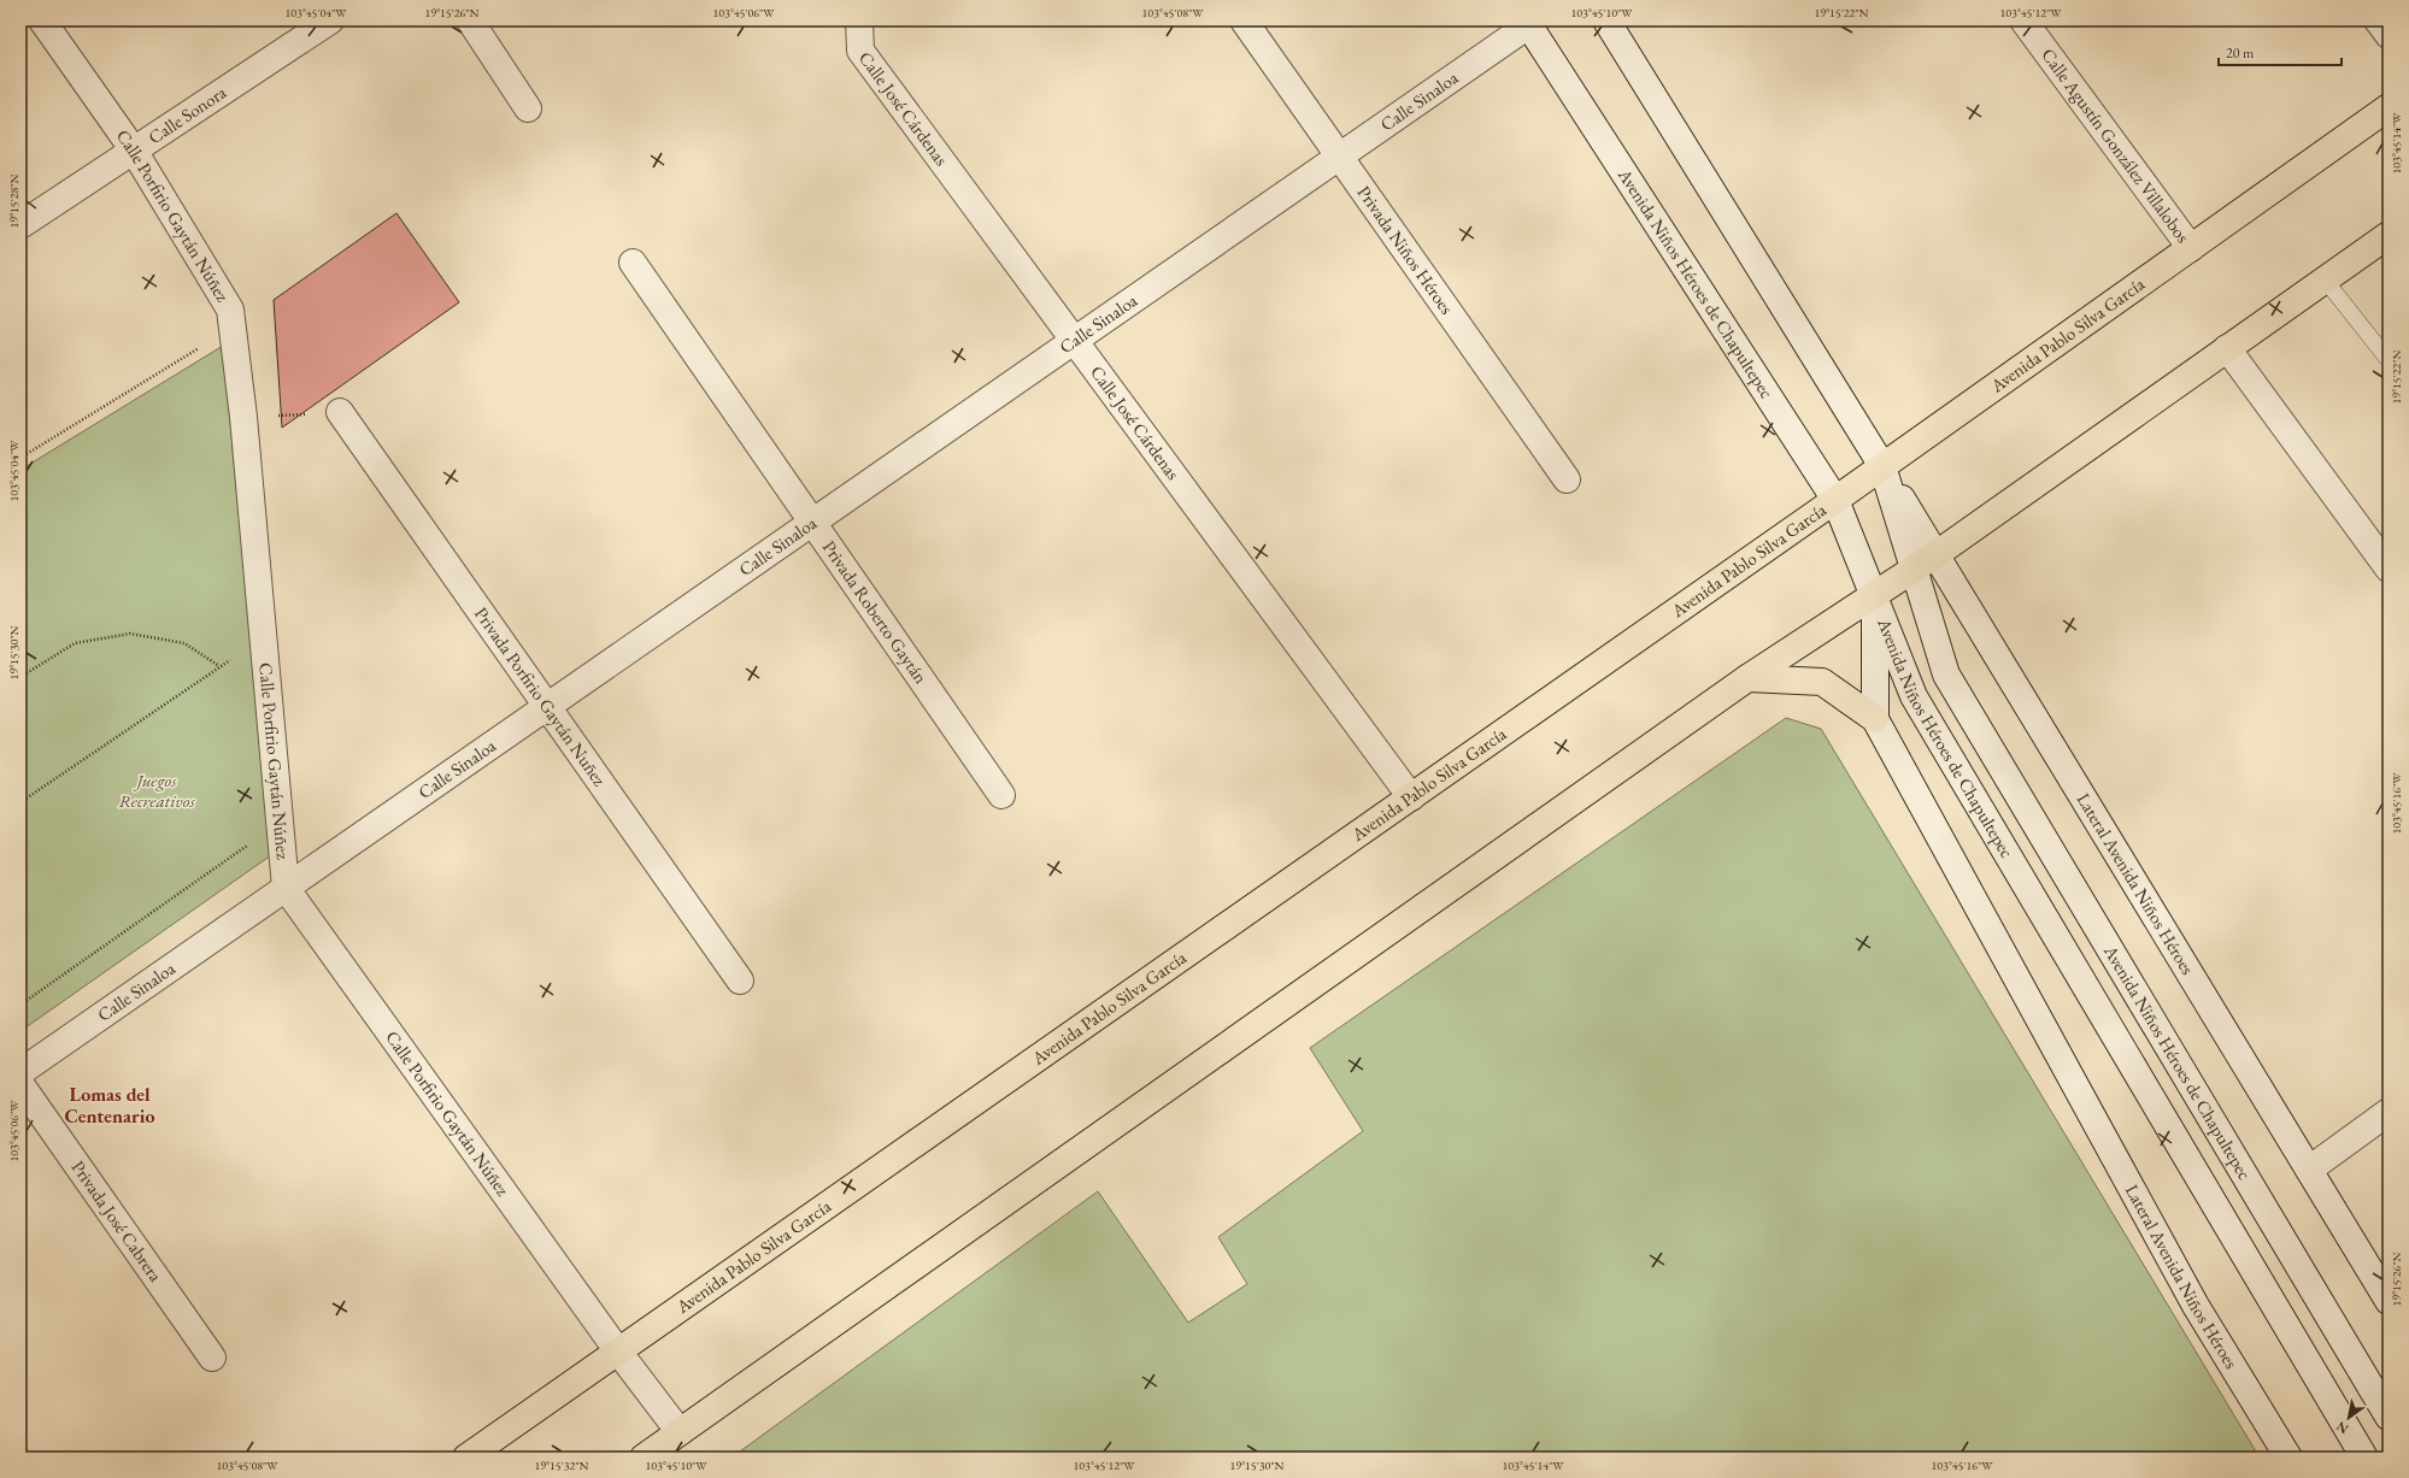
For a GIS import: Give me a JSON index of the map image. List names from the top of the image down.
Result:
{
  "streets": {
    "main road": ["Avenida Pablo Silva García"],
    "street": [
      "Calle Sinaloa",
      "Calle José Cárdenas",
      "Calle Sonora",
      "Calle Agustín González Villalobos",
      "Calle Porfirio Gaytán Núñez",
      "Privada Niños Héroes",
      "Avenida Niños Héroes de Chapultepec",
      "Privada Roberto Gaytán",
      "Privada Porfirio Gaytán Nuñez",
      "Lateral Avenida Niños Héroes",
      "Privada José Cabrera"
    ]
  },
  "crossings": [
    ["Calle Sinaloa", "Calle José Cárdenas"],
    ["Calle Sinaloa", "Calle Porfirio Gaytán Núñez"],
    ["Calle Sinaloa", "Privada Niños Héroes"],
    ["Calle Sinaloa", "Avenida Niños Héroes de Chapultepec"],
    ["Calle Sinaloa", "Privada Roberto Gaytán"],
    ["Calle Sinaloa", "Privada Porfirio Gaytán Nuñez"],
    ["Calle José Cárdenas", "Avenida Pablo Silva García"],
    ["Calle Sonora", "Calle Porfirio Gaytán Núñez"],
    ["Calle Agustín González Villalobos", "Avenida Pablo Silva García"],
    ["Calle Porfirio Gaytán Núñez", "Avenida Pablo Silva García"],
    ["Avenida Niños Héroes de Chapultepec", "Avenida Pablo Silva García"],
    ["Avenida Niños Héroes de Chapultepec", "Lateral Avenida Niños Héroes"],
    ["Avenida Pablo Silva García", "Lateral Avenida Niños Héroes"]
  ],
  "districts": ["Lomas del Centenario"],
  "parks": ["Juegos Recreativos"],
  "scale_bar": "20 m",
  "north": "bottom left",
  "coordinates": [
    "103°45'04\"W",
    "19°15'26\"N",
    "103°45'06\"W",
    "103°45'08\"W",
    "103°45'10\"W",
    "19°15'22\"N",
    "103°45'12\"W",
    "103°45'14\"W",
    "19°15'28\"N",
    "19°15'30\"N",
    "103°45'16\"W",
    "19°15'32\"N"
  ]
}
